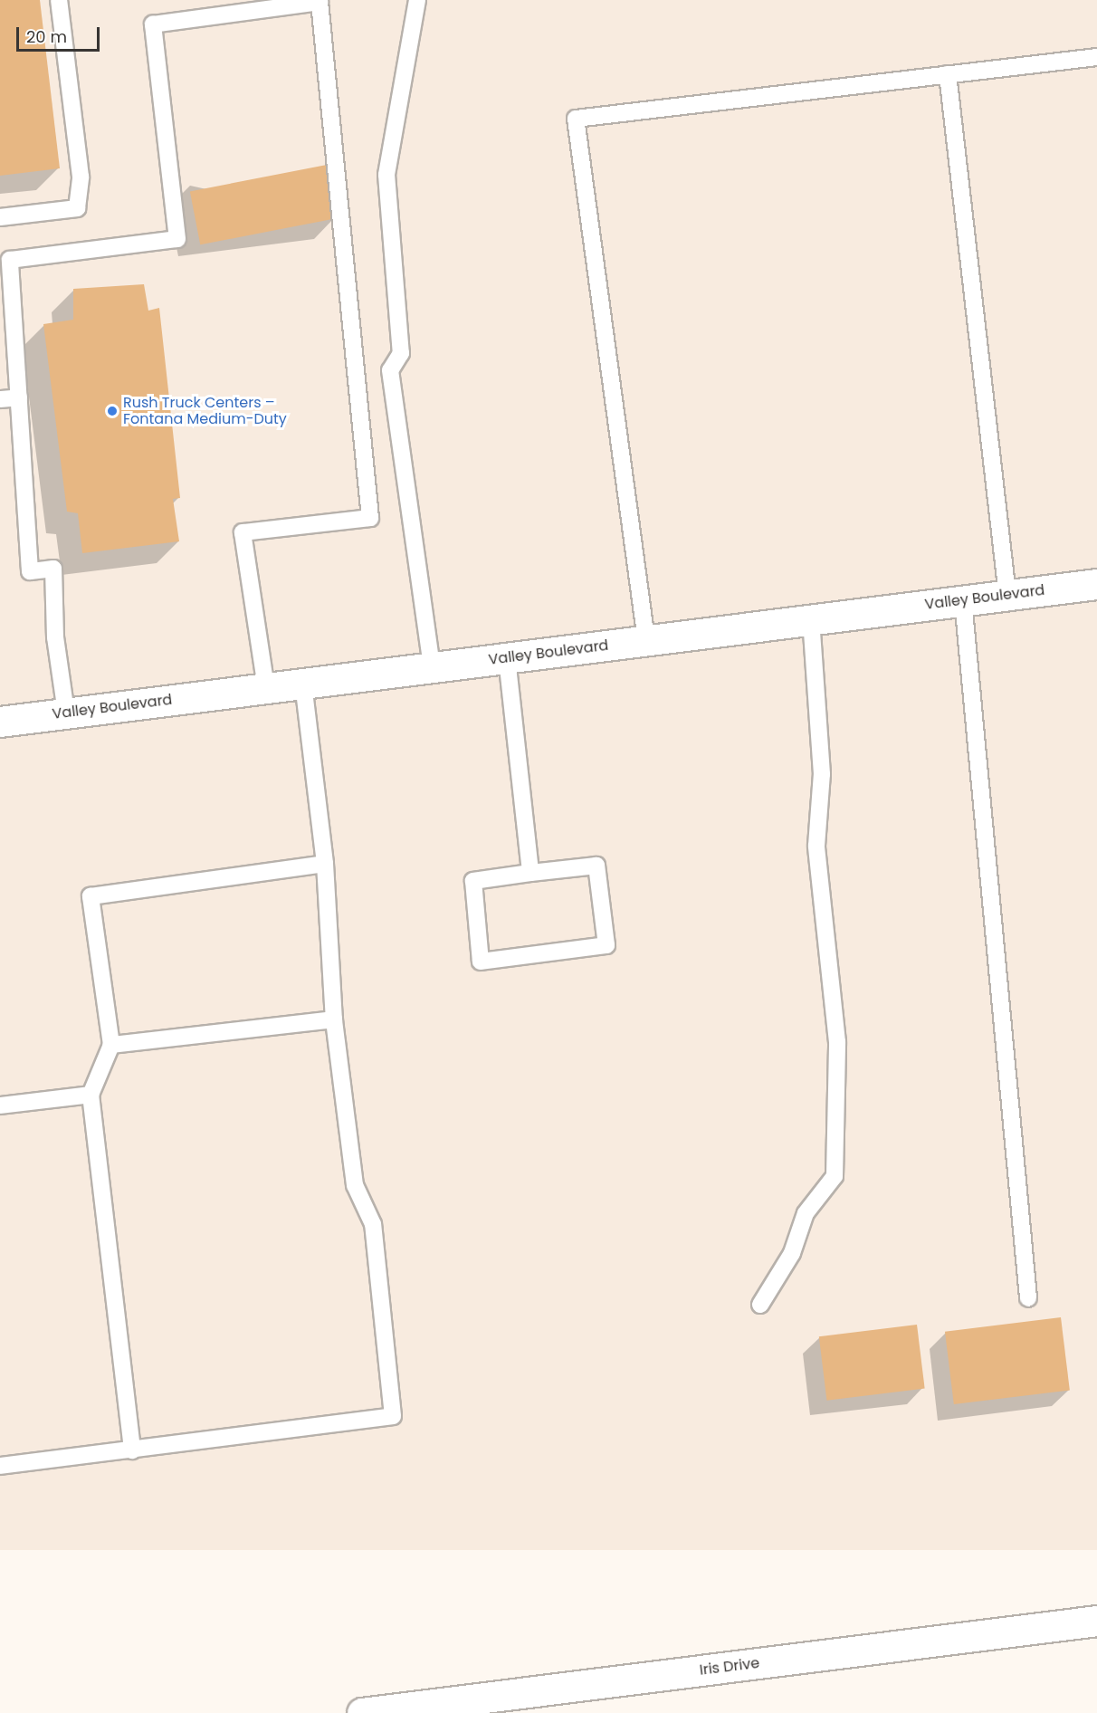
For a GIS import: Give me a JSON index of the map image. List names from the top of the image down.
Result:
{
  "streets": {
    "main road": ["Valley Boulevard", "Iris Drive"]
  },
  "places": ["Rush Truck Centers – Fontana Medium-Duty"],
  "scale_bar": "20 m"
}
